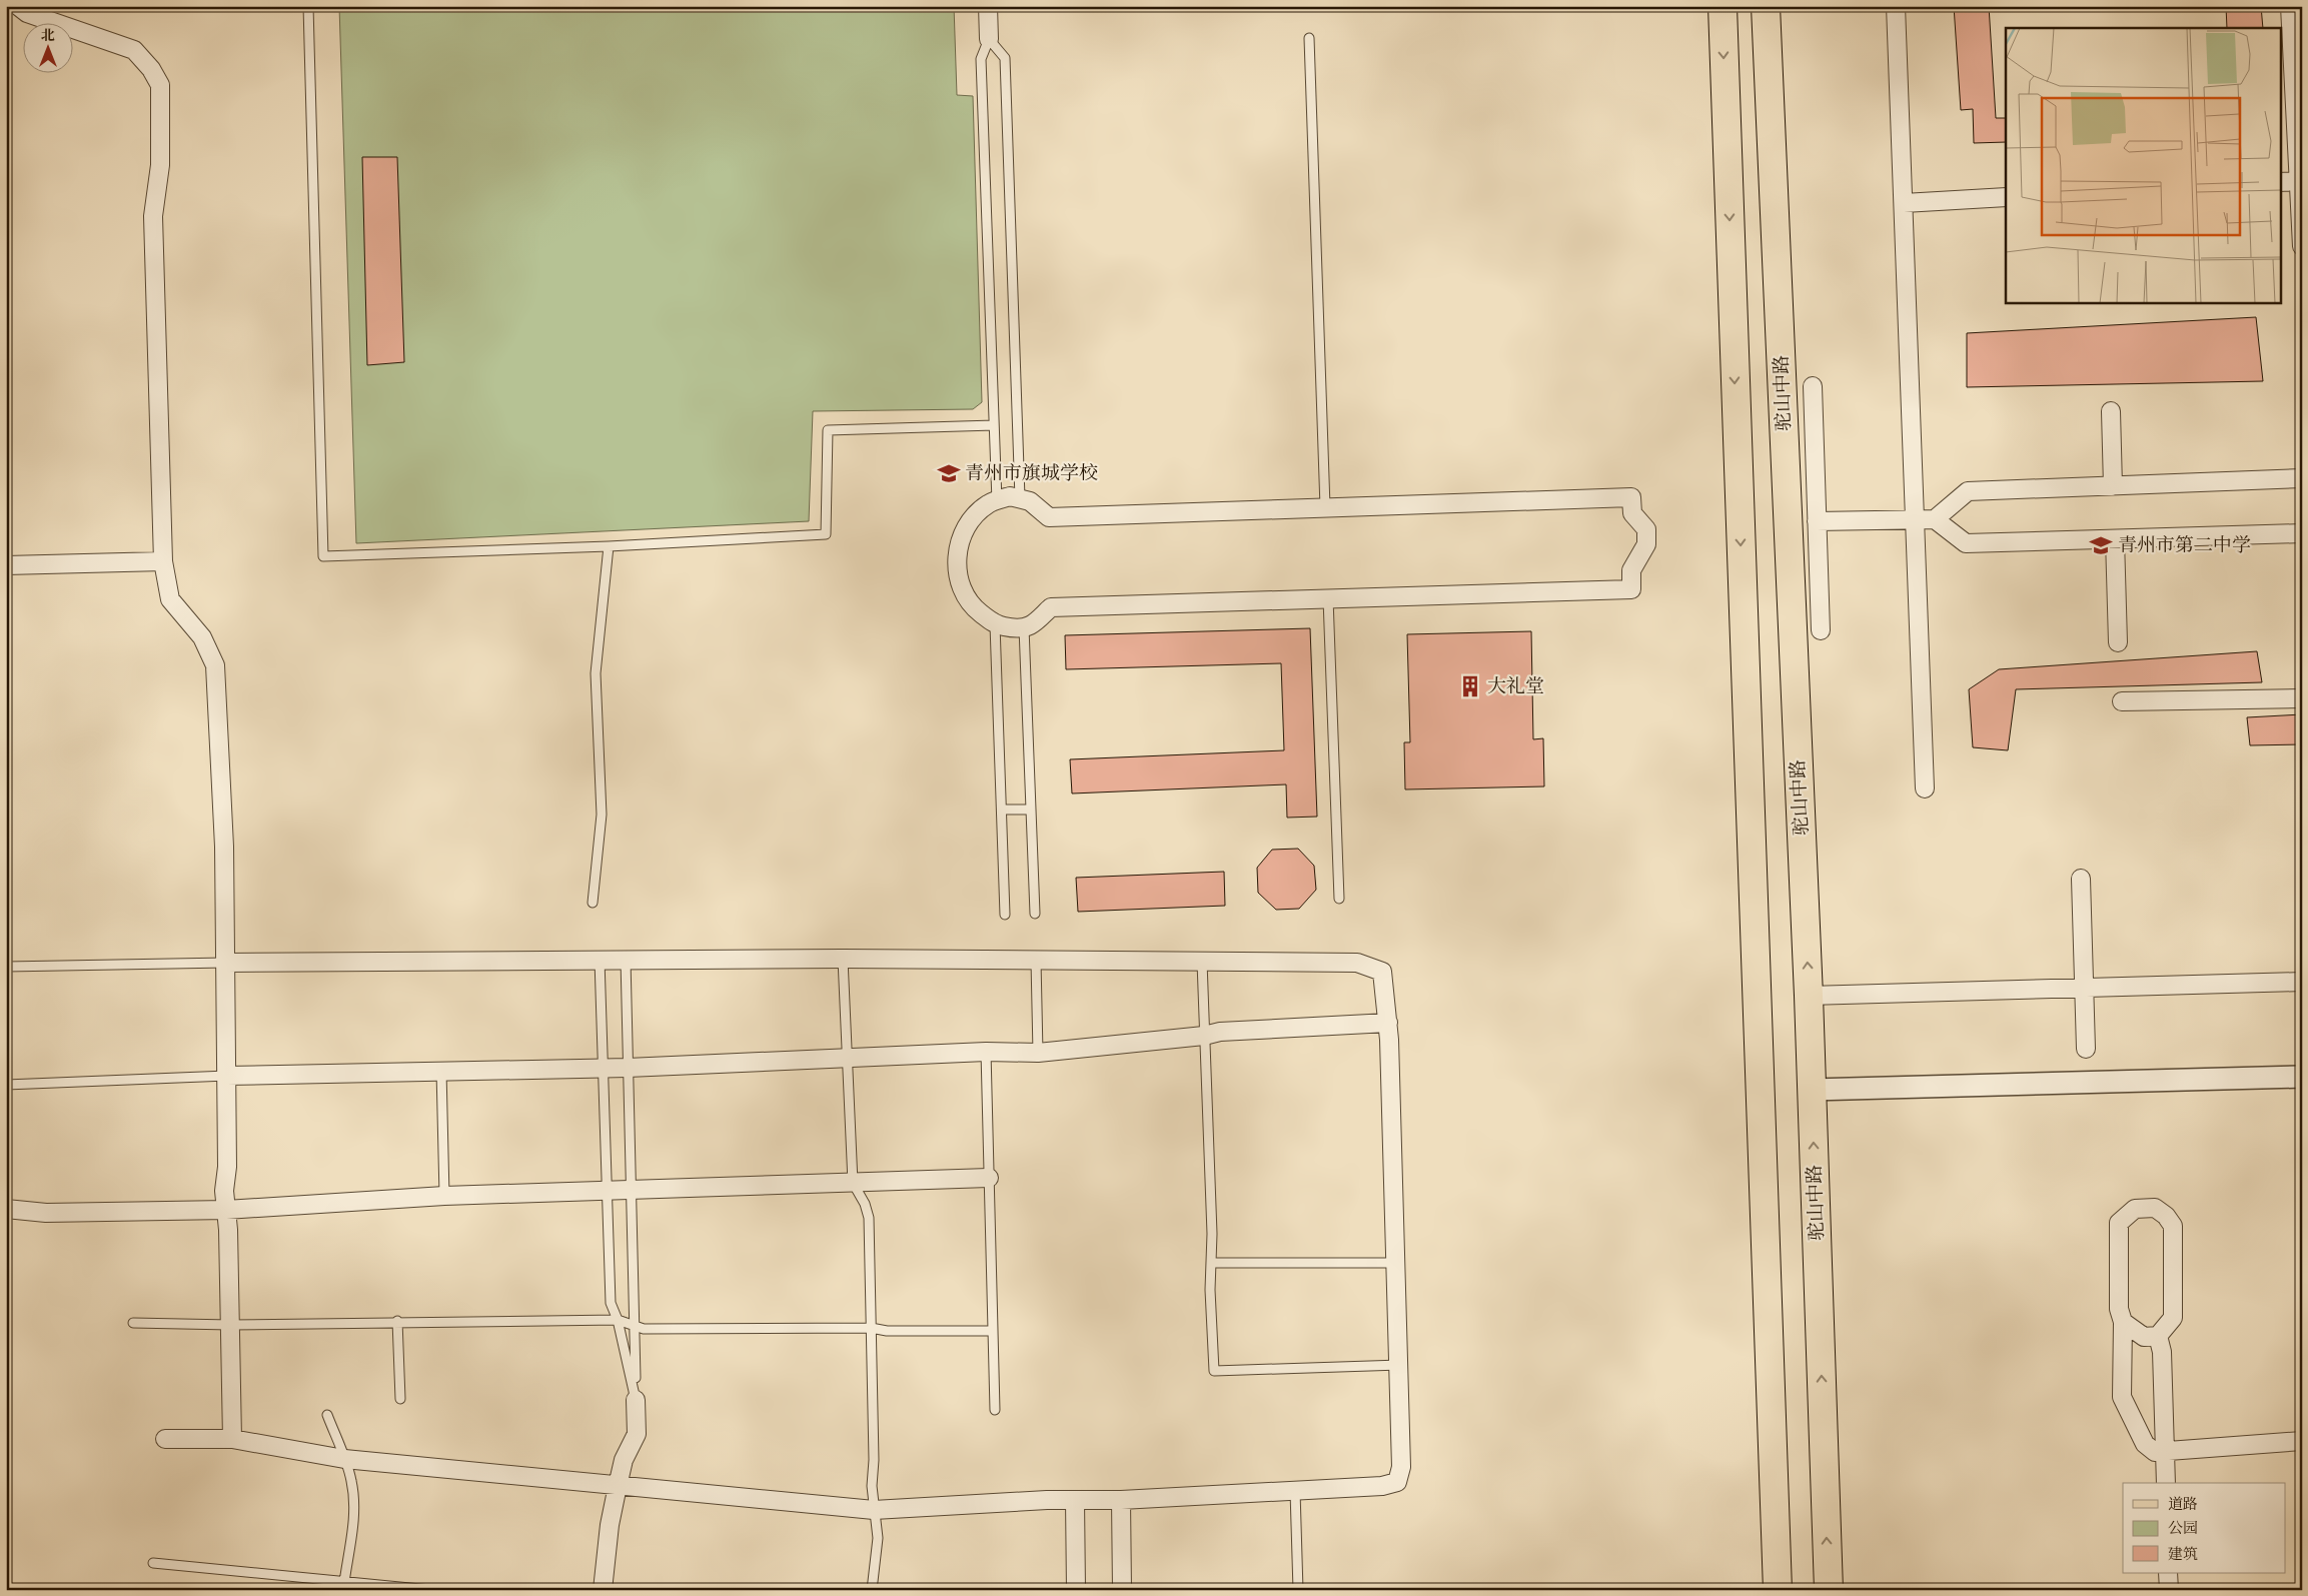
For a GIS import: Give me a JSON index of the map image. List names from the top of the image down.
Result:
{
  "streets": {
    "main road": ["驼山中路"]
  },
  "places": {
    "school or university": ["青州市旗城学校", "青州市第二中学"],
    "building": ["大礼堂"]
  },
  "legend": ["道路", "公园", "建筑"],
  "north": "top"
}
